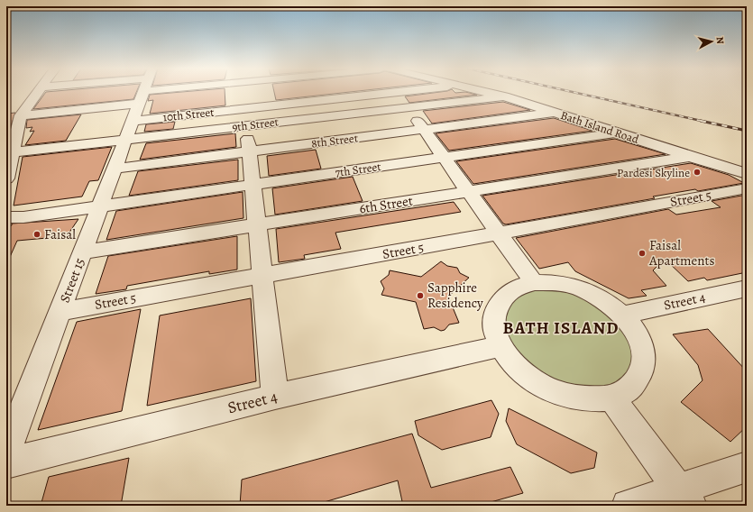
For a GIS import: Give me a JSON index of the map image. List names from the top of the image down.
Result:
{
  "streets": {
    "street": [
      "10th Street",
      "9th Street",
      "Bath Island Road",
      "8th Street",
      "7th Street",
      "Street 5",
      "6th Street",
      "Street 15",
      "Street 4"
    ]
  },
  "crossings": [
    ["9th Street", "Bath Island Road"],
    ["Bath Island Road", "8th Street"],
    ["Bath Island Road", "7th Street"],
    ["Bath Island Road", "6th Street"],
    ["8th Street", "Street 15"],
    ["7th Street", "Street 15"],
    ["Street 5", "Street 15"],
    ["6th Street", "Street 15"]
  ],
  "districts": ["BATH ISLAND"],
  "places": [
    "Pardesi Skyline",
    "Faisal",
    "Faisal Apartments",
    "Sapphire Residency"
  ],
  "north": "right"
}
